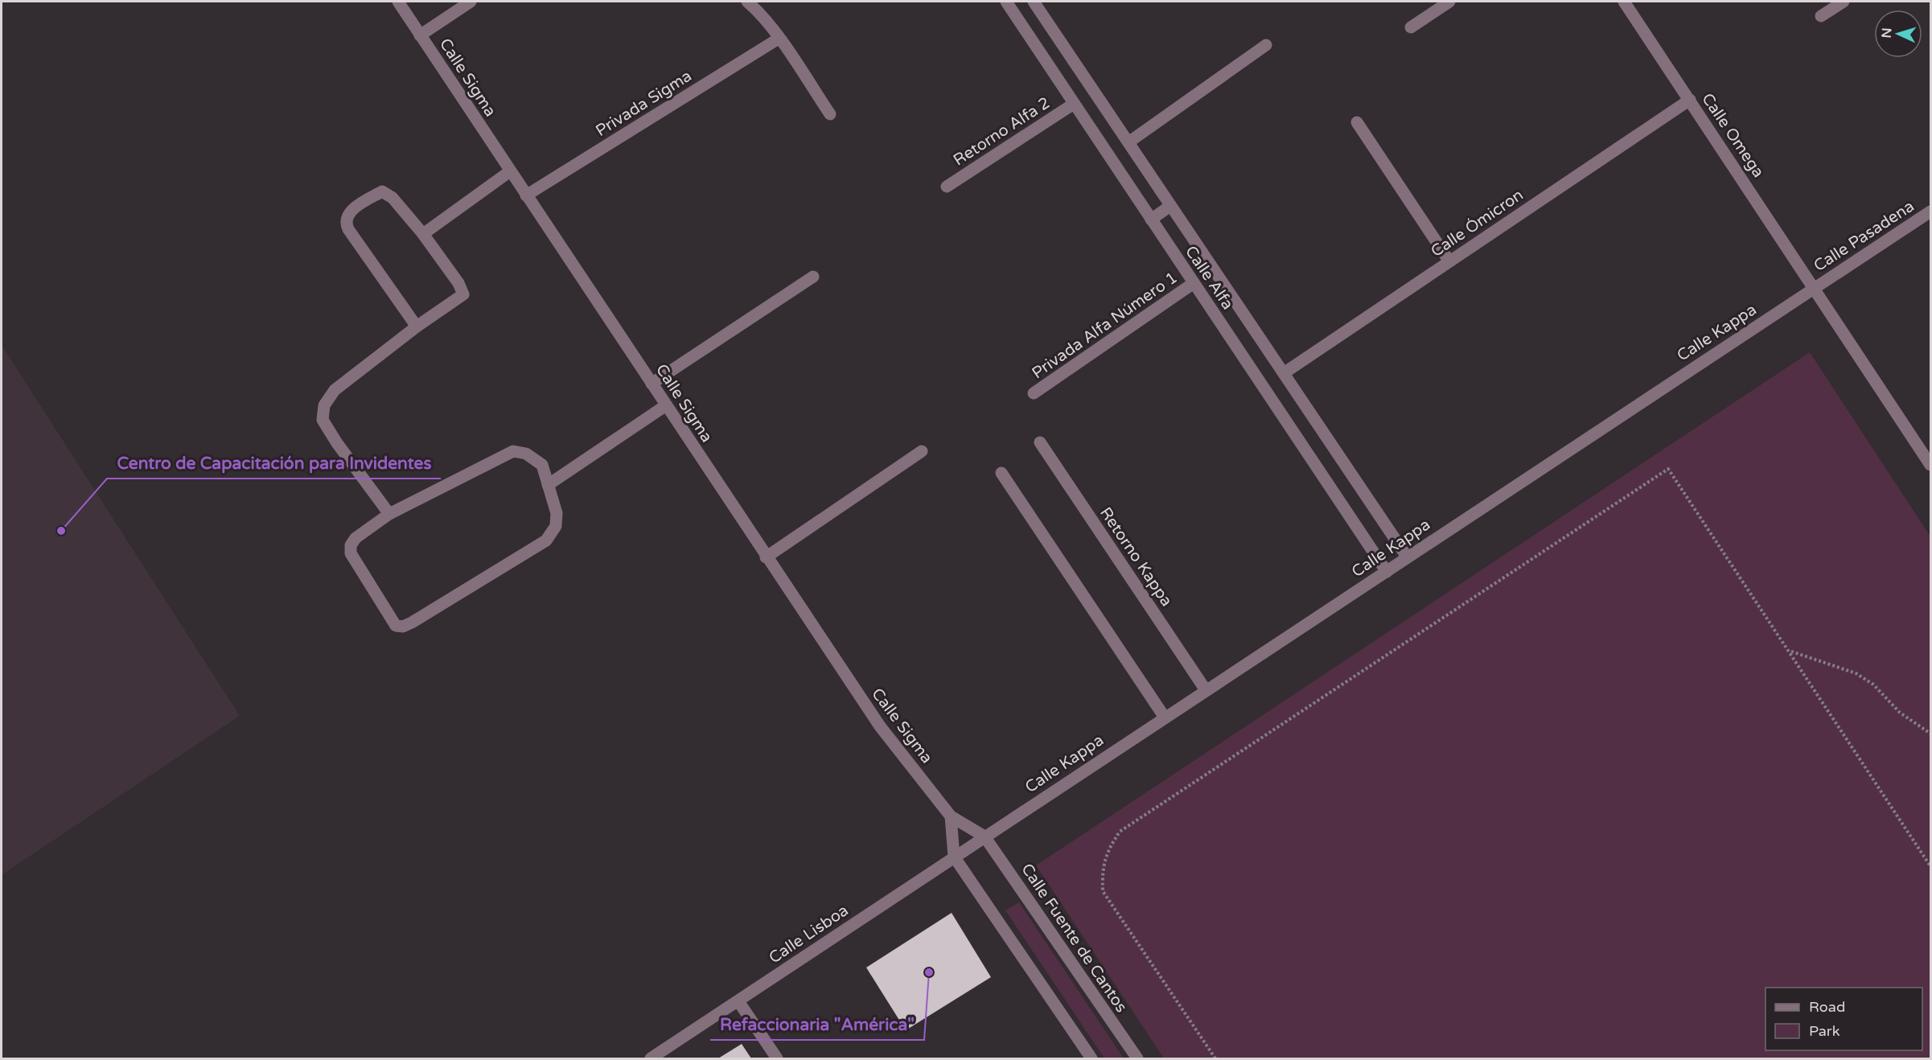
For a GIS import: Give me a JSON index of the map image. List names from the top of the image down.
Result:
{
  "streets": {
    "street": [
      "Calle Sigma",
      "Privada Sigma",
      "Retorno Alfa 2",
      "Calle Omega",
      "Calle Ómicron",
      "Calle Pasadena",
      "Calle Alfa",
      "Privada Alfa Número 1",
      "Calle Kappa",
      "Retorno Kappa",
      "Calle Lisboa",
      "Calle Fuente de Cantos"
    ]
  },
  "crossings": [
    ["Calle Sigma", "Privada Sigma"],
    ["Retorno Alfa 2", "Calle Alfa"],
    ["Calle Omega", "Calle Ómicron"],
    ["Calle Omega", "Calle Pasadena"],
    ["Calle Omega", "Calle Kappa"],
    ["Calle Ómicron", "Calle Alfa"],
    ["Calle Pasadena", "Calle Kappa"],
    ["Calle Alfa", "Privada Alfa Número 1"],
    ["Calle Alfa", "Calle Kappa"],
    ["Calle Kappa", "Retorno Kappa"],
    ["Calle Kappa", "Calle Lisboa"],
    ["Calle Kappa", "Calle Fuente de Cantos"],
    ["Calle Lisboa", "Calle Fuente de Cantos"]
  ],
  "places": ["Centro de Capacitación para Invidentes", "Refaccionaria \"América\""],
  "legend": ["Road", "Park"],
  "north": "left"
}
